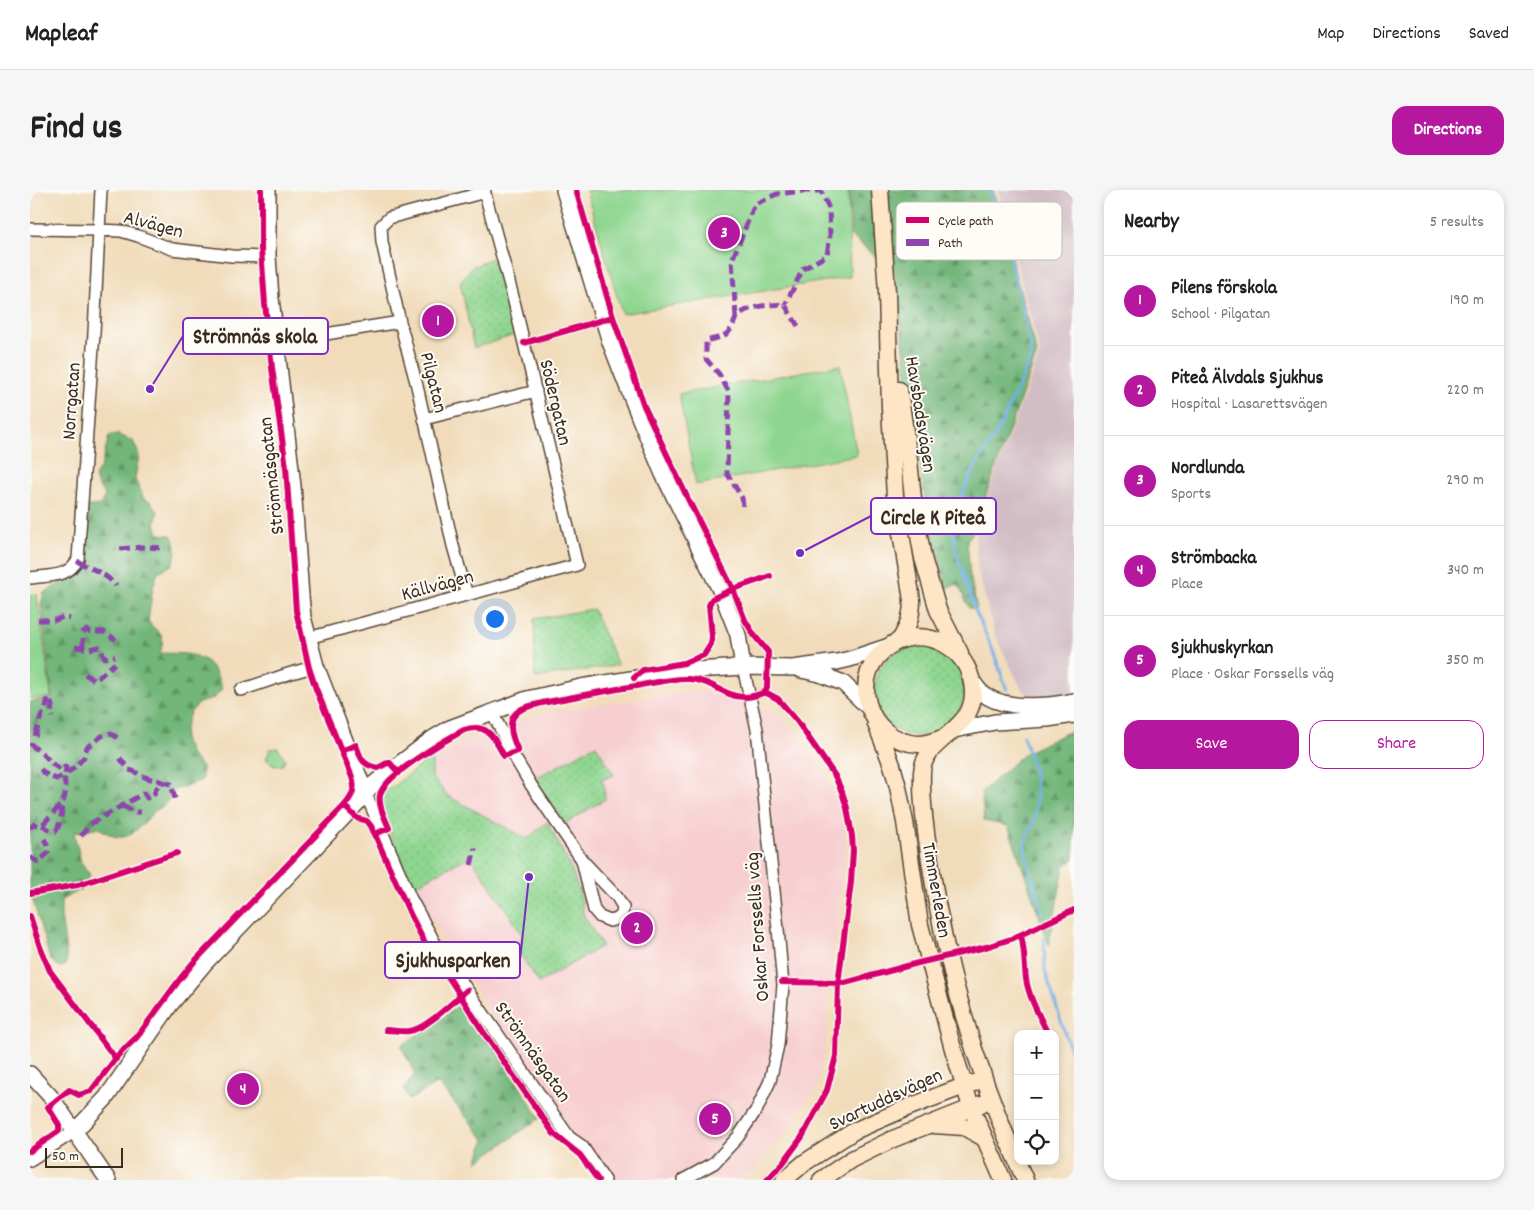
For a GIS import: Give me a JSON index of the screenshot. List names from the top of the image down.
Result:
{
  "streets": {
    "main road": ["Havsbadsvägen", "Timmerleden", "Svartuddsvägen"],
    "street": [
      "Alvägen",
      "Pilgatan",
      "Norrgatan",
      "Södergatan",
      "Strömnäsgatan",
      "Källvägen",
      "Oskar Forssells väg"
    ]
  },
  "crossings": [
    ["Alvägen", "Norrgatan"],
    ["Alvägen", "Strömnäsgatan"],
    ["Pilgatan", "Södergatan"],
    ["Pilgatan", "Källvägen"],
    ["Södergatan", "Källvägen"],
    ["Havsbadsvägen", "Timmerleden"],
    ["Strömnäsgatan", "Källvägen"],
    ["Timmerleden", "Svartuddsvägen"]
  ],
  "places": ["Strömnäs skola", "Circle K Piteå", "Sjukhusparken"],
  "legend": ["Cycle path", "Path"],
  "scale_bar": "50 m",
  "page": {
    "header": "Mapleaf",
    "nav": ["Map", "Directions", "Saved"],
    "title": "Find us",
    "buttons": [
      "Directions",
      ["Save", "Share"]
    ],
    "heading": ["Nearby", "5 results"],
    "pins": [
      "3",
      "1",
      "2",
      "4",
      "5"
    ],
    "list": [
      {
        "mark": "1",
        "name": "Pilens förskola",
        "note": "School · Pilgatan",
        "value": "190 m"
      },
      {
        "mark": "2",
        "name": "Piteå Älvdals Sjukhus",
        "note": "Hospital · Lasarettsvägen",
        "value": "220 m"
      },
      {
        "mark": "3",
        "name": "Nordlunda",
        "note": "Sports",
        "value": "290 m"
      },
      {
        "mark": "4",
        "name": "Strömbacka",
        "note": "Place",
        "value": "340 m"
      },
      {
        "mark": "5",
        "name": "Sjukhuskyrkan",
        "note": "Place · Oskar Forssells väg",
        "value": "350 m"
      }
    ],
    "map_buttons": ["+", "−"],
    "scale": "50 m"
  }
}
